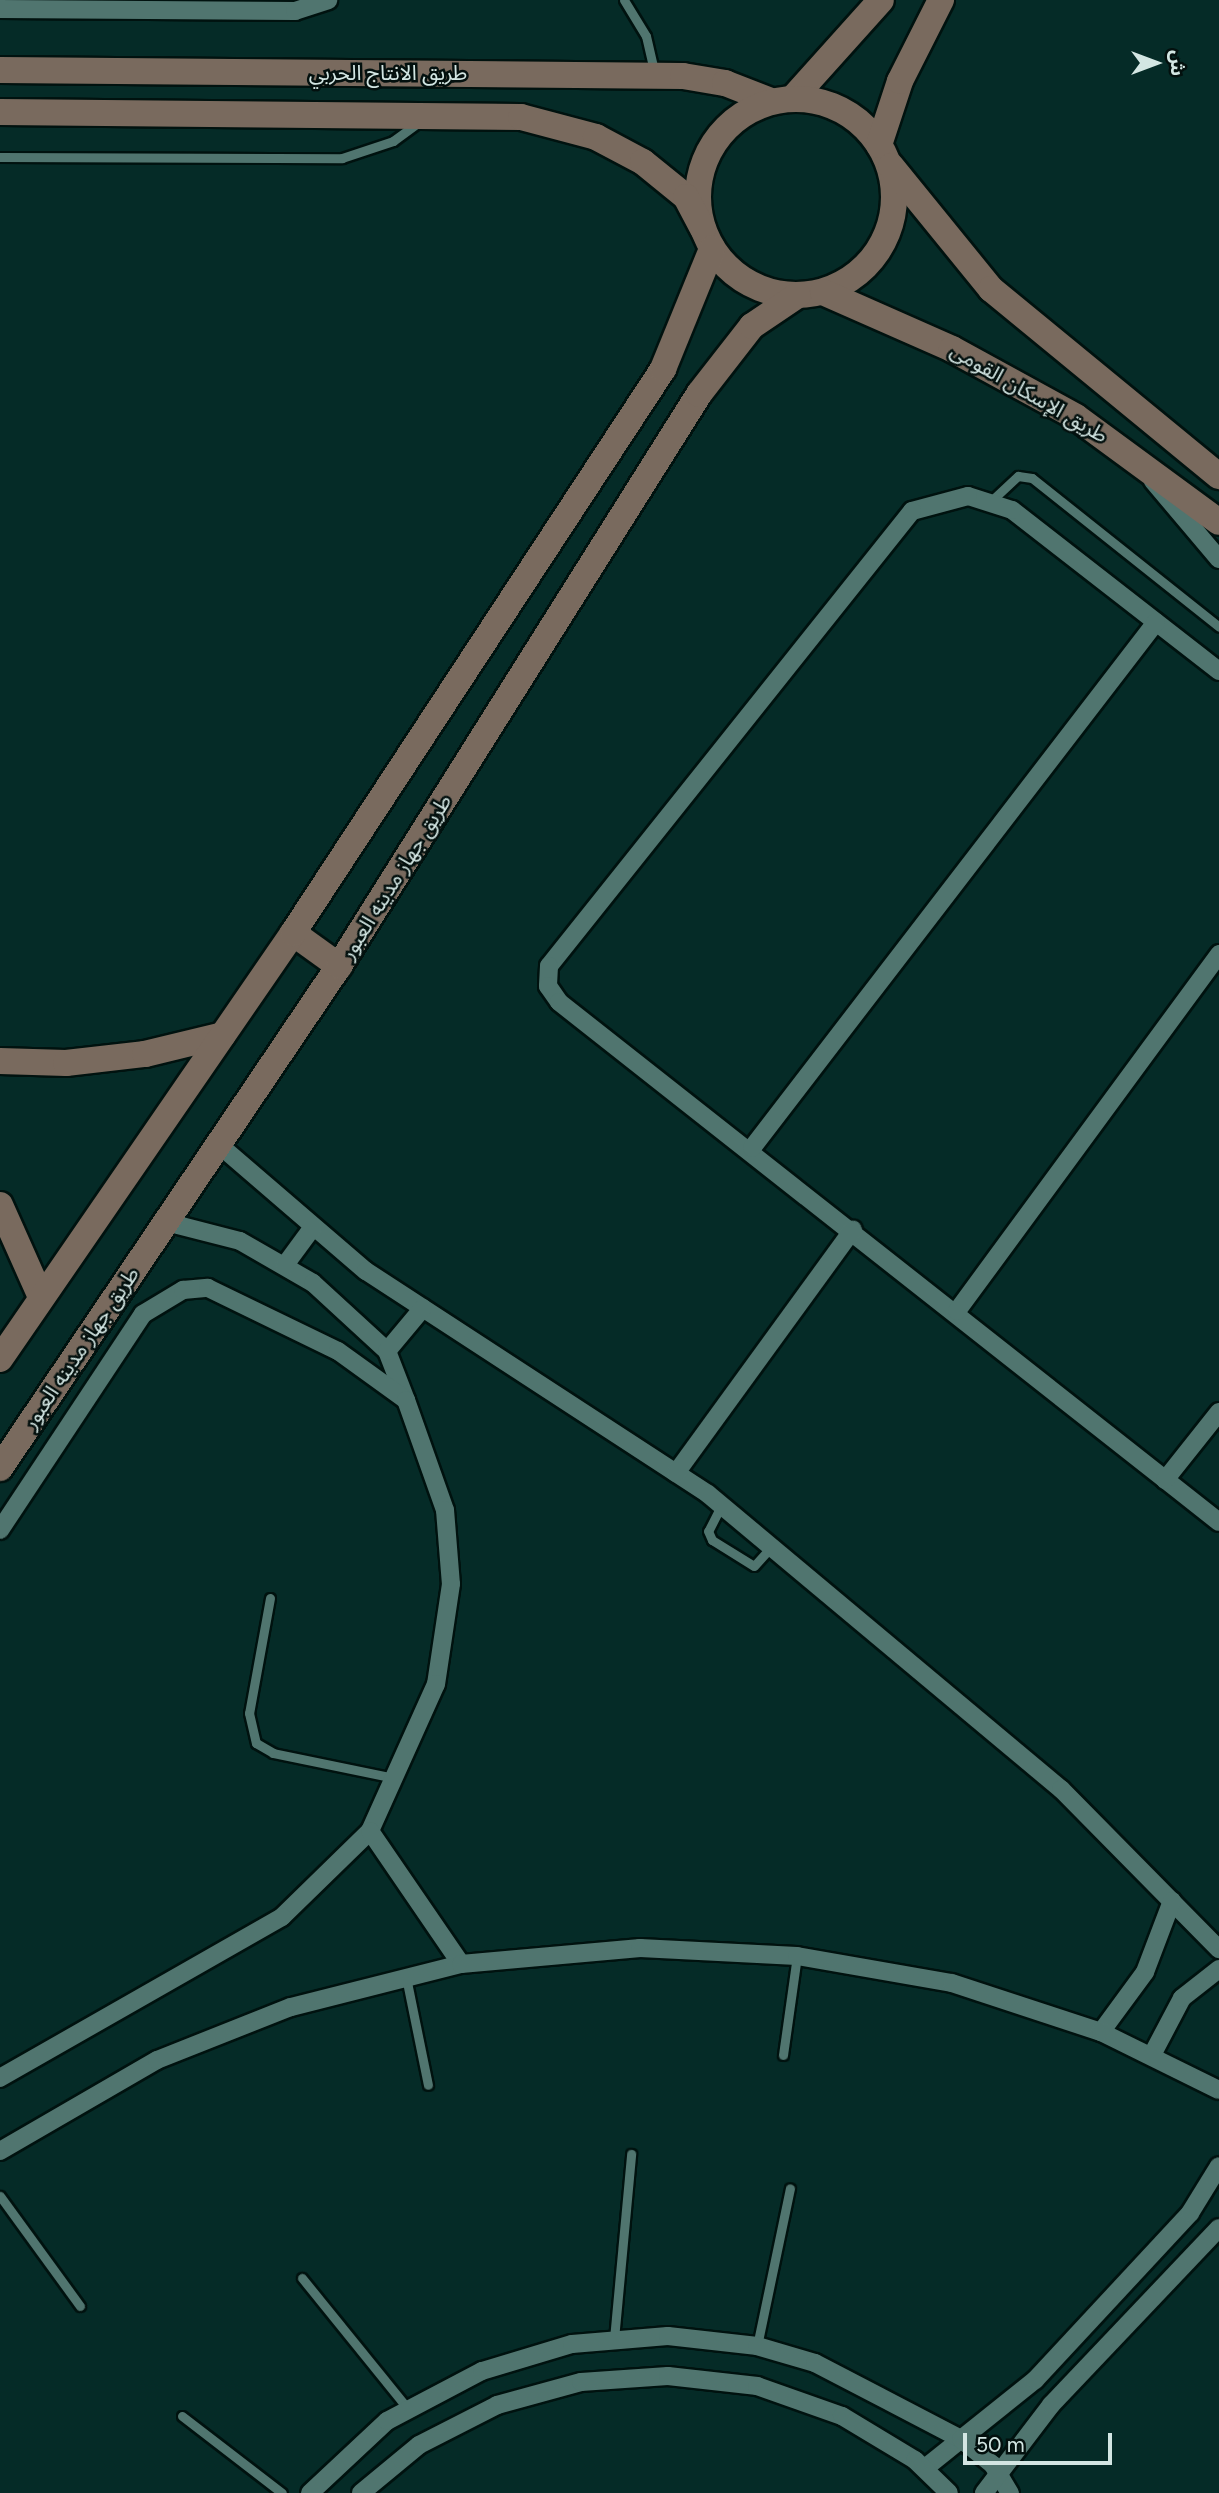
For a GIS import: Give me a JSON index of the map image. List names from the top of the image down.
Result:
{
  "streets": {
    "main road": ["طريق الانتاج الحربي", "طريق الإسكان القومى", "طريق جهاز مدينه العبور"]
  },
  "crossings": [
    ["طريق الانتاج الحربي", "طريق الإسكان القومى"],
    ["طريق الانتاج الحربي", "طريق جهاز مدينه العبور"],
    ["طريق الإسكان القومى", "طريق جهاز مدينه العبور"]
  ],
  "scale_bar": "50 m",
  "north": "right"
}
